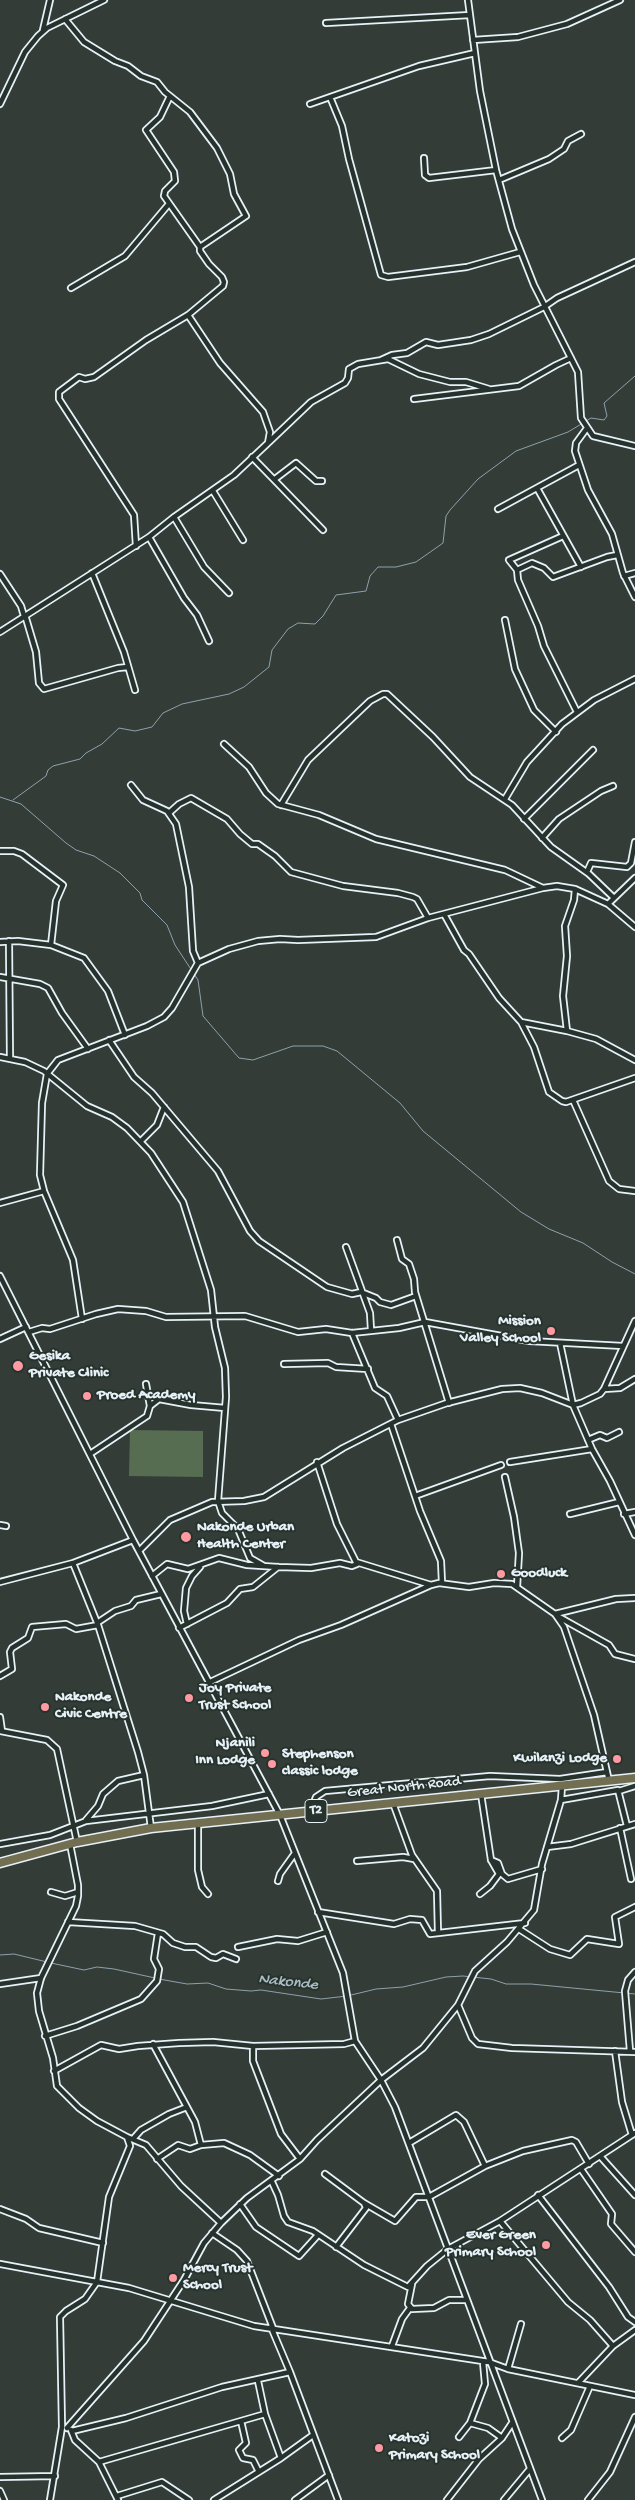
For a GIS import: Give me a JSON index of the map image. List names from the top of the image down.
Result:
{
  "streets": {
    "highway": ["Great North Road", "T2"]
  },
  "water": ["Nakonde"],
  "places": [
    "Mission Valley School",
    "Gesika Private Clinic",
    "Proed Academy",
    "Nakonde Urban Health Center",
    "Goodluck",
    "Joy Private Trust School",
    "Nakonde Civic Centre",
    "Njanili Inn Lodge",
    "Kwilanzi Lodge",
    "Stephenson classic lodge",
    "Ever Green Primary School",
    "Mercy Trust School",
    "Katozi Primary School"
  ]
}
